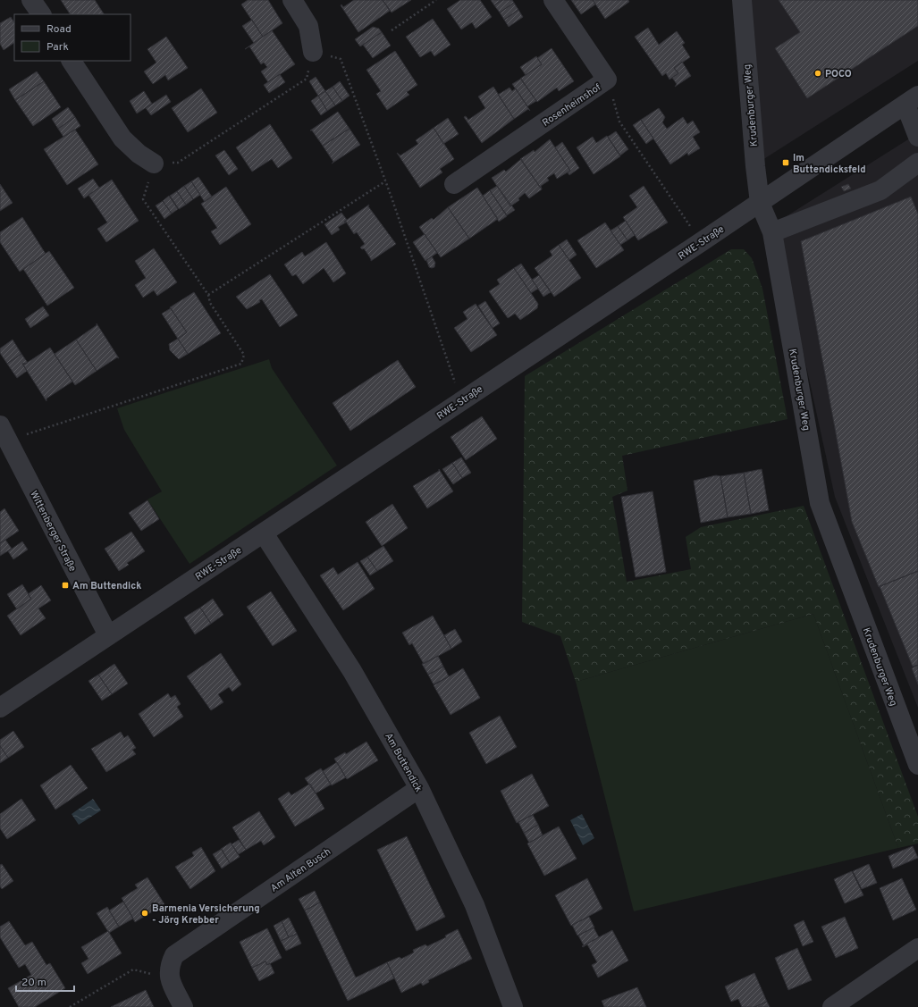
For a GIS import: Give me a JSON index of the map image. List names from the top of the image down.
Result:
{
  "streets": {
    "street": [
      "Rosenheimshof",
      "Krudenburger Weg",
      "RWE-Straße",
      "Wittenberger Straße",
      "Am Buttendick",
      "Am Alten Busch"
    ]
  },
  "crossings": [
    ["Krudenburger Weg", "RWE-Straße"],
    ["RWE-Straße", "Wittenberger Straße"],
    ["RWE-Straße", "Am Buttendick"],
    ["Am Buttendick", "Am Alten Busch"]
  ],
  "places": {
    "other": ["POCO", "Barmenia Versicherung - Jörg Krebber"],
    "transit": ["Im Buttendicksfeld", "Am Buttendick"]
  },
  "legend": ["Road", "Park"],
  "scale_bar": "20 m"
}
